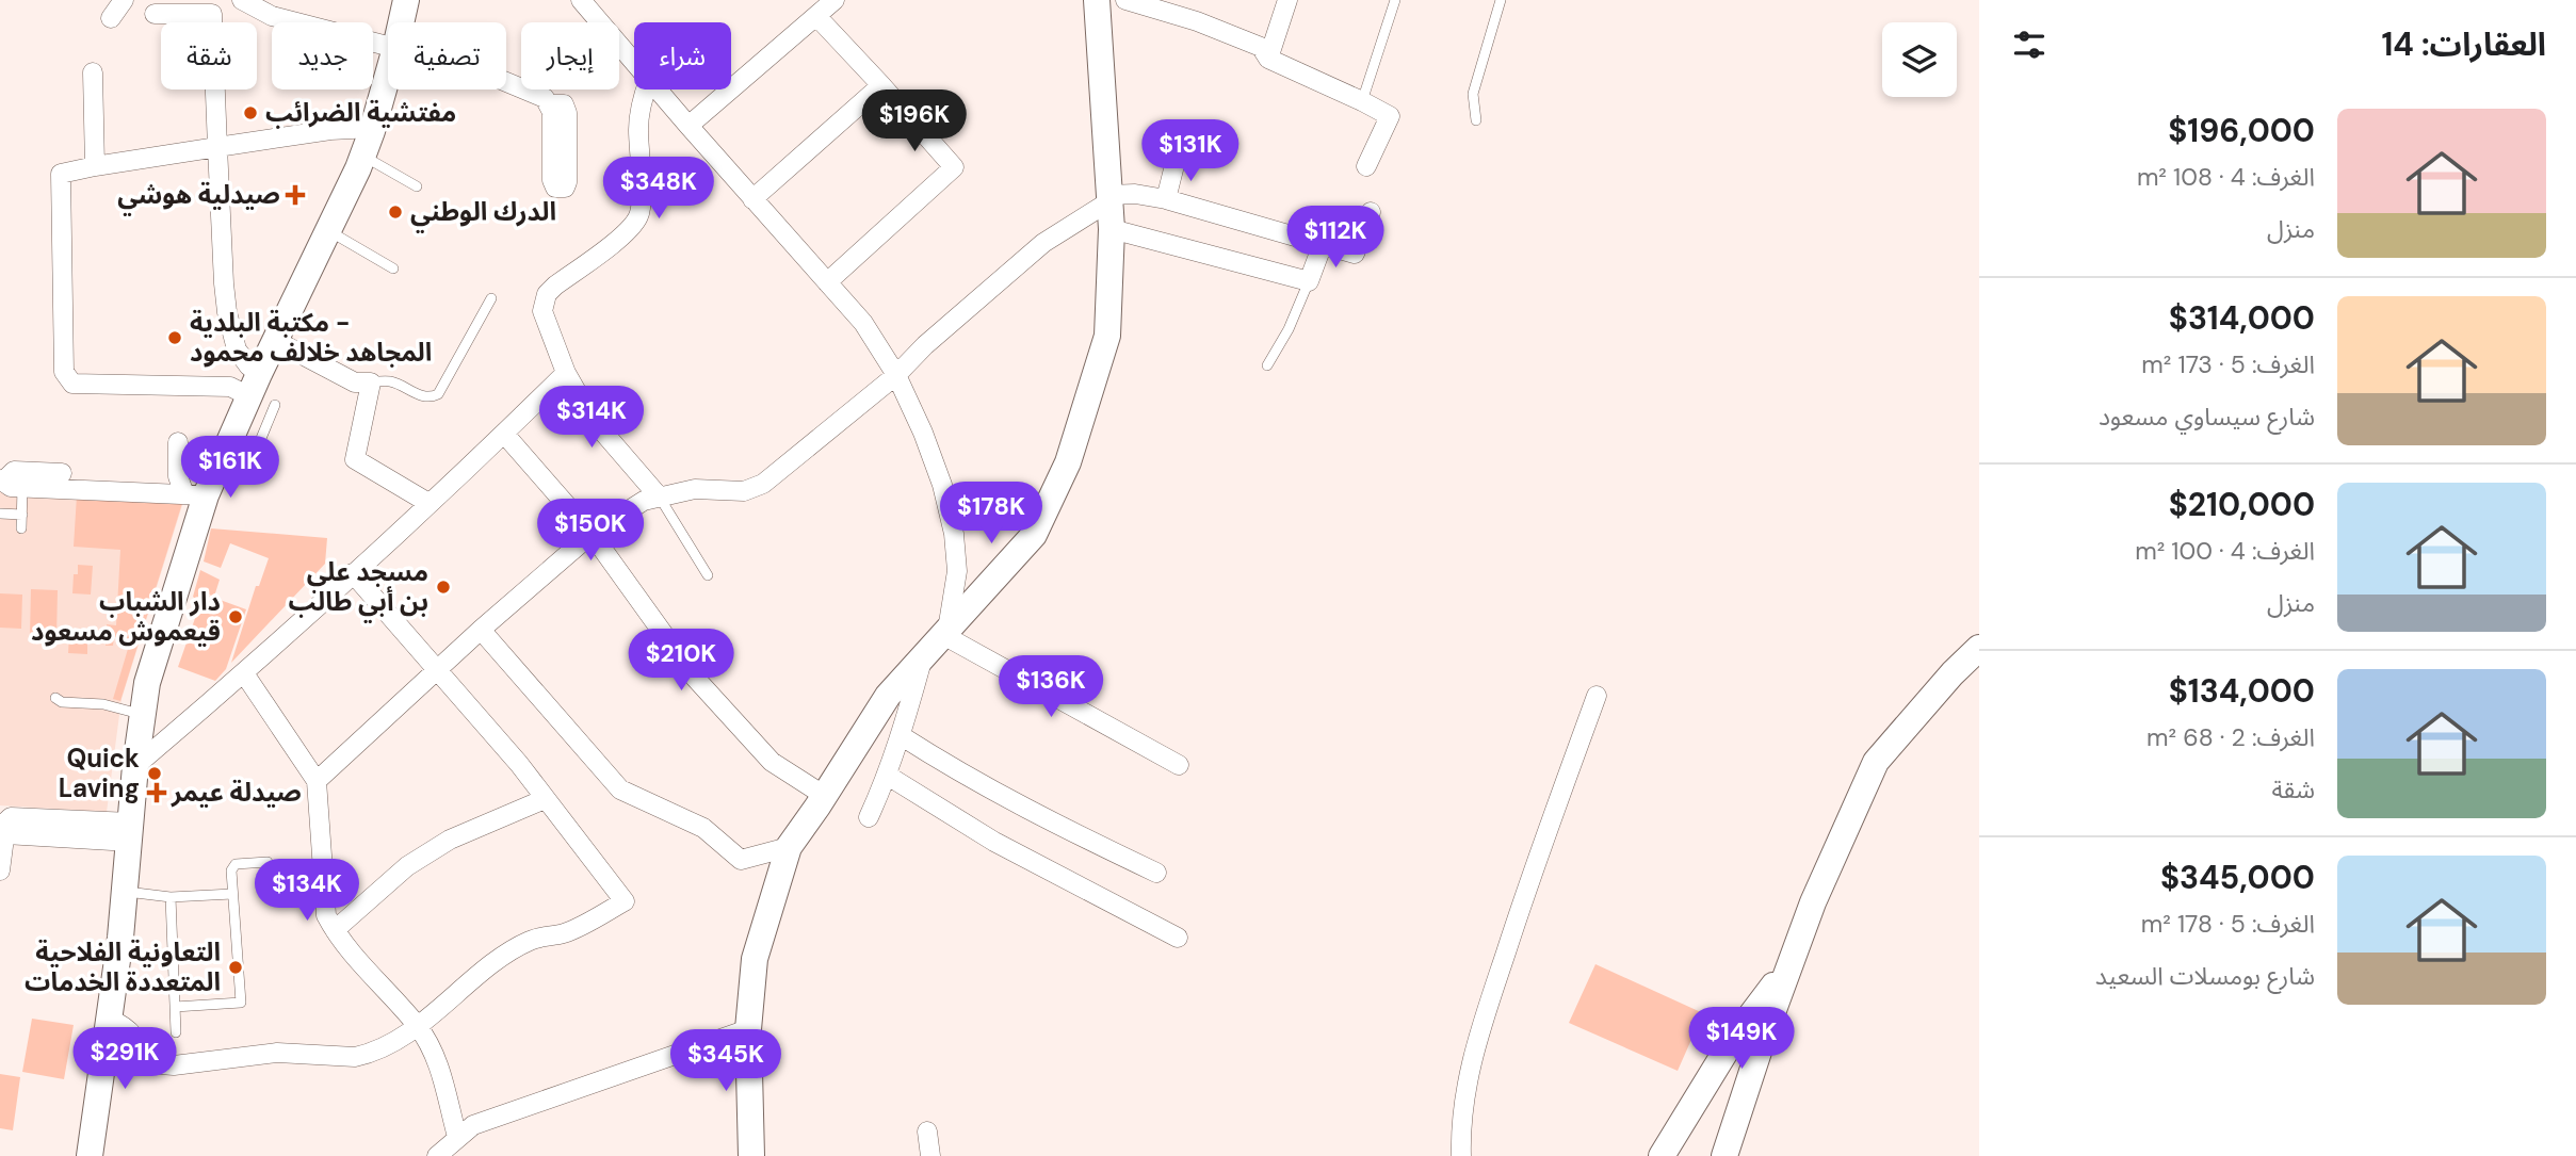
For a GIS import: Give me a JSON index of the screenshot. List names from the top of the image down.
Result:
{
  "places": {
    "other": [
      "مفتشية الضرائب",
      "الدرك الوطني",
      "مكتبة البلدية - المجاهد خلالف محمود",
      "مسجد علي بن أبي طالب",
      "دار الشباب قيعموش مسعود",
      "Quick Laving",
      "التعاونية الفلاحية المتعددة الخدمات"
    ],
    "health": ["صيدلية هوشي", "صيدلة عيمر"]
  },
  "page": {
    "heading": "العقارات: 14",
    "chip": [
      "شراء",
      "إيجار",
      "تصفية",
      "جديد",
      "شقة"
    ],
    "list": [
      {
        "name": "$196,000",
        "note": "الغرف: 4 · 108 m² · منزل"
      },
      {
        "name": "$314,000",
        "note": "الغرف: 5 · 173 m² · شارع سيساوي مسعود"
      },
      {
        "name": "$210,000",
        "note": "الغرف: 4 · 100 m² · منزل"
      },
      {
        "name": "$134,000",
        "note": "الغرف: 2 · 68 m² · شقة"
      },
      {
        "name": "$345,000",
        "note": "الغرف: 5 · 178 m² · شارع بومسلات السعيد"
      }
    ],
    "price": [
      "$196K",
      "$131K",
      "$348K",
      "$112K",
      "$314K",
      "$161K",
      "$178K",
      "$150K",
      "$210K",
      "$136K",
      "$134K",
      "$149K",
      "$291K",
      "$345K"
    ]
  }
}
